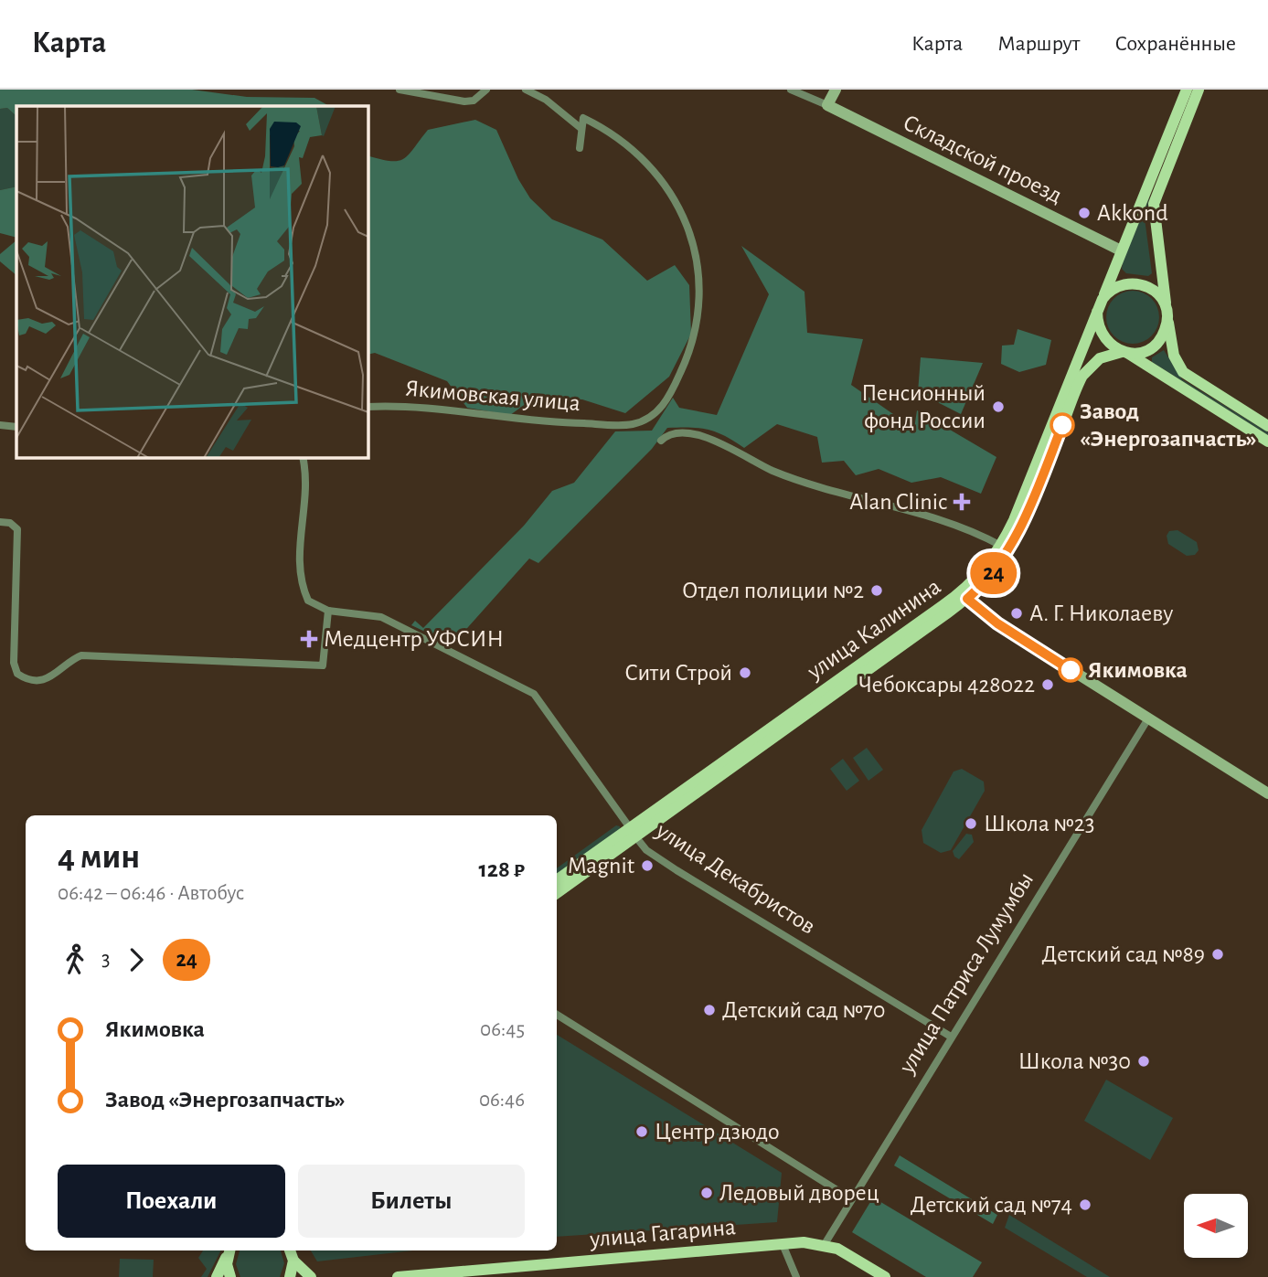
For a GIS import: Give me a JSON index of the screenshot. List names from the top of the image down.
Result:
{
  "streets": {
    "main road": ["улица Калинина", "улица Гагарина"],
    "street": [
      "Складской проезд",
      "Якимовская улица",
      "улица Декабристов",
      "улица Патриса Лумумбы"
    ]
  },
  "crossings": [
    ["улица Калинина", "улица Декабристов"],
    ["улица Декабристов", "улица Патриса Лумумбы"],
    ["улица Патриса Лумумбы", "улица Гагарина"]
  ],
  "places": {
    "other": [
      "Akkond",
      "Пенсионный фонд России",
      "Завод «Энергозапчасть»",
      "Отдел полиции №2",
      "А. Г. Николаеву",
      "Якимовка",
      "Сити Строй",
      "Чебоксары 428022",
      "Школа №23",
      "Magnit",
      "Детский сад №89",
      "Детский сад №70",
      "Школа №30",
      "Центр дзюдо",
      "Ледовый дворец",
      "Детский сад №74"
    ],
    "health": ["Alan Clinic", "Медцентр УФСИН"]
  },
  "lines": ["bus line 24"],
  "north": "left",
  "page": {
    "header": "Карта",
    "nav": ["Карта", "Маршрут", "Сохранённые"],
    "on_map": "24",
    "heading": ["4 мин", "06:42 – 06:46 · Автобус", "128 ₽"],
    "legs": ["3", "24"],
    "list": [
      {
        "name": "Якимовка",
        "value": "06:45"
      },
      {
        "name": "Завод «Энергозапчасть»",
        "value": "06:46"
      }
    ],
    "buttons": ["Поехали", "Билеты"]
  }
}
